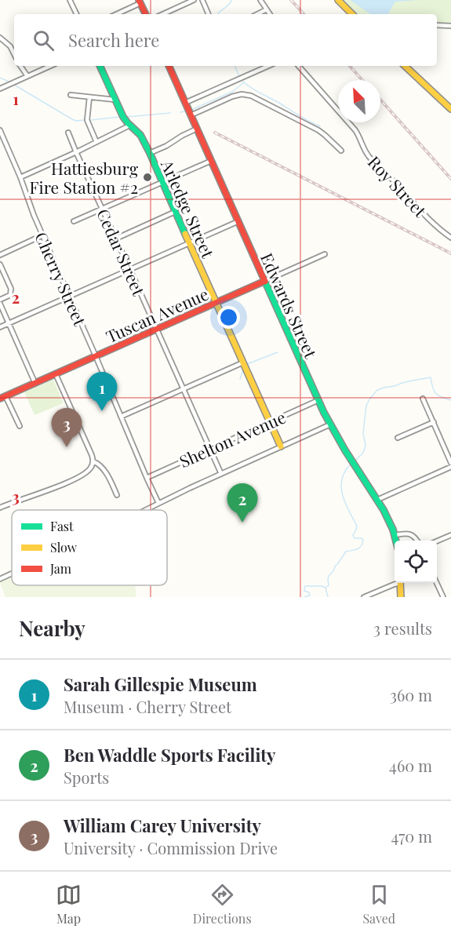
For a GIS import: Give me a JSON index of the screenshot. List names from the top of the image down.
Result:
{
  "streets": {
    "main road": ["Arledge Street", "Edwards Street", "Tuscan Avenue"],
    "street": [
      "Roy Street",
      "Cedar Street",
      "Cherry Street",
      "Shelton Avenue"
    ]
  },
  "crossings": [
    ["Arledge Street", "Tuscan Avenue"],
    ["Arledge Street", "Shelton Avenue"],
    ["Cedar Street", "Tuscan Avenue"],
    ["Cedar Street", "Shelton Avenue"],
    ["Cherry Street", "Tuscan Avenue"],
    ["Cherry Street", "Shelton Avenue"],
    ["Edwards Street", "Tuscan Avenue"],
    ["Edwards Street", "Shelton Avenue"]
  ],
  "places": ["Hattiesburg Fire Station #2"],
  "legend": ["Fast", "Slow", "Jam"],
  "north": "top left",
  "page": {
    "search": "Search here",
    "pins": ["1", "3", "2"],
    "heading": ["Nearby", "3 results"],
    "list": [
      {
        "mark": "1",
        "name": "Sarah Gillespie Museum",
        "note": "Museum · Cherry Street",
        "value": "360 m"
      },
      {
        "mark": "2",
        "name": "Ben Waddle Sports Facility",
        "note": "Sports",
        "value": "460 m"
      },
      {
        "mark": "3",
        "name": "William Carey University",
        "note": "University · Commission Drive",
        "value": "470 m"
      }
    ],
    "nav": ["Map", "Directions", "Saved"]
  },
  "grid": {
    "rows": ["1", "2", "3"]
  }
}
